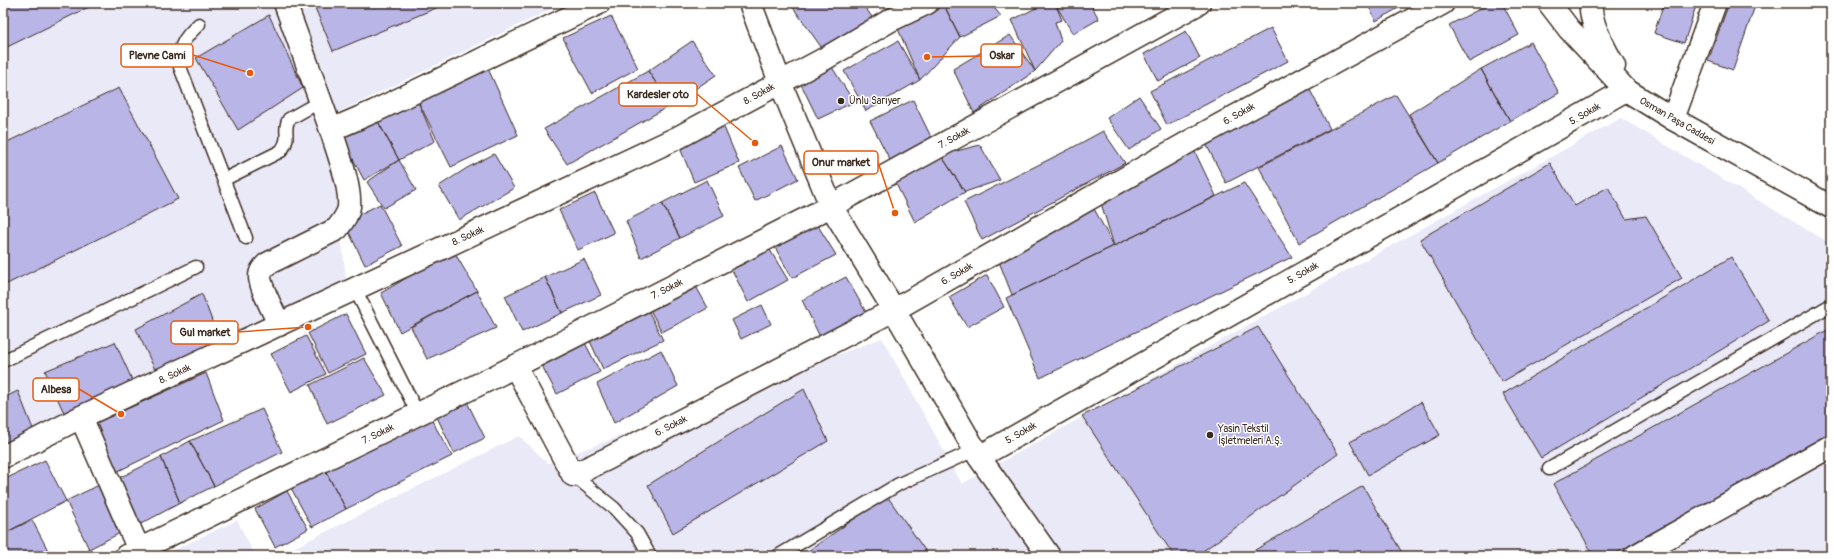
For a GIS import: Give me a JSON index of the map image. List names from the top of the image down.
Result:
{
  "streets": {
    "street": [
      "8. Sokak",
      "6. Sokak",
      "5. Sokak",
      "Osman Paşa Caddesi",
      "7. Sokak"
    ]
  },
  "crossings": [
    ["5. Sokak", "Osman Paşa Caddesi"]
  ],
  "places": [
    "Oskar",
    "Plevne Cami",
    "Ünlu Sarıyer",
    "Kardesler oto",
    "Onur market",
    "Gul market",
    "Albesa",
    "Yasin Tekstil İşletmeleri A.Ş."
  ]
}
